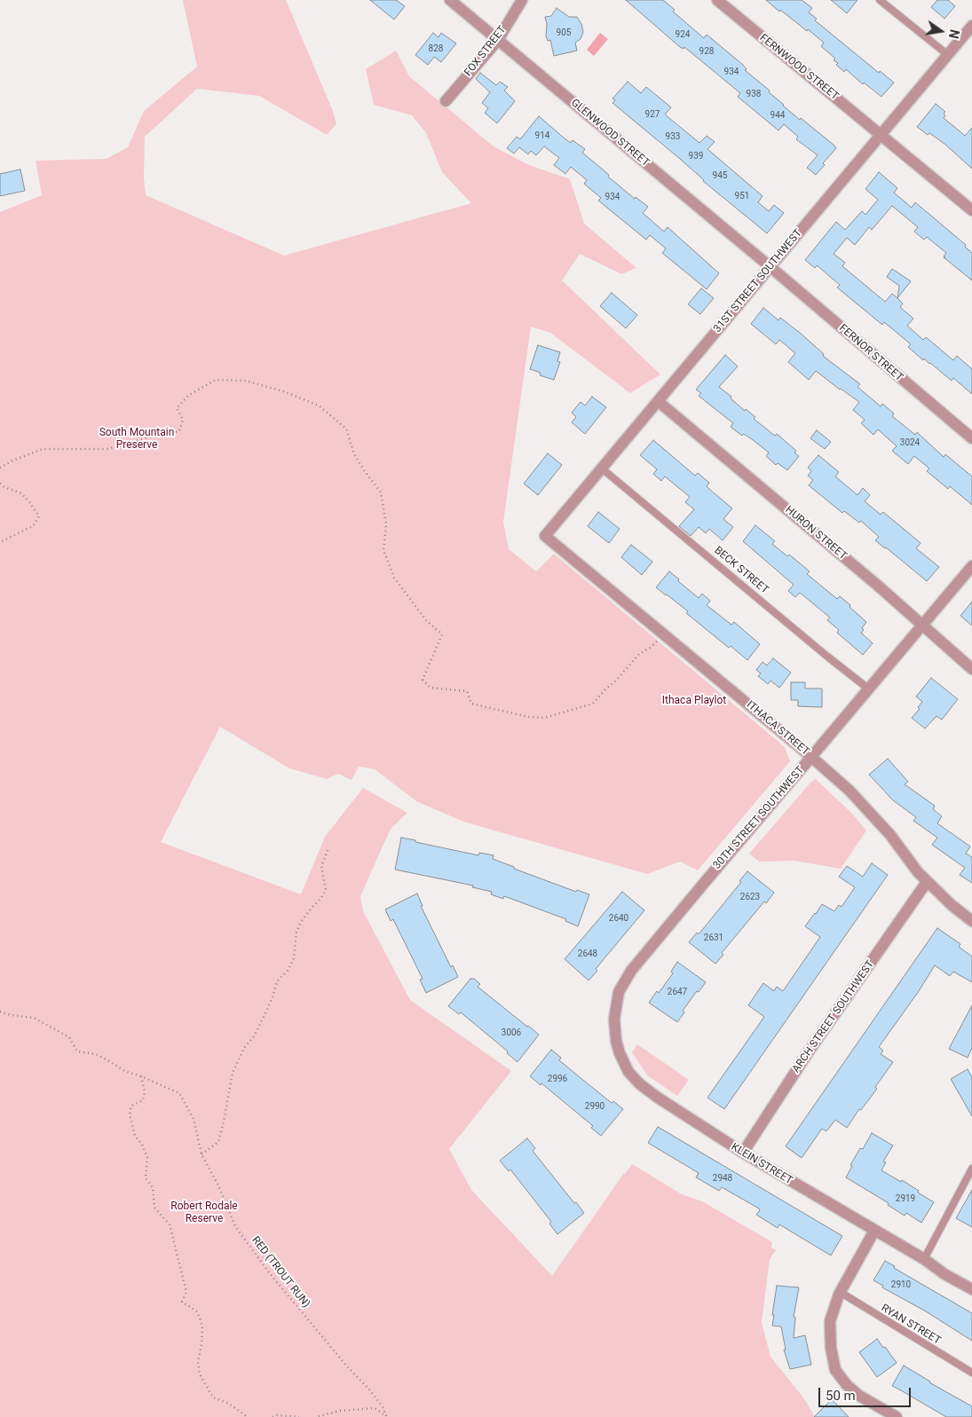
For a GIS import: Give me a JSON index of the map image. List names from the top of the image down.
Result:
{
  "streets": {
    "street": [
      "FOX STREET",
      "FERNWOOD STREET",
      "GLENWOOD STREET",
      "31ST STREET SOUTHWEST",
      "FERNOR STREET",
      "HURON STREET",
      "ITHACA STREET",
      "30TH STREET SOUTHWEST",
      "ARCH STREET SOUTHWEST",
      "KLEIN STREET"
    ],
    "lane": ["BECK STREET", "RYAN STREET"],
    "path": ["RED (TROUT RUN)"]
  },
  "crossings": [
    ["FOX STREET", "GLENWOOD STREET"],
    ["FERNWOOD STREET", "31ST STREET SOUTHWEST"],
    ["GLENWOOD STREET", "31ST STREET SOUTHWEST"],
    ["GLENWOOD STREET", "FERNOR STREET"],
    ["31ST STREET SOUTHWEST", "FERNOR STREET"],
    ["31ST STREET SOUTHWEST", "HURON STREET"],
    ["31ST STREET SOUTHWEST", "BECK STREET"],
    ["31ST STREET SOUTHWEST", "ITHACA STREET"],
    ["HURON STREET", "30TH STREET SOUTHWEST"],
    ["BECK STREET", "30TH STREET SOUTHWEST"],
    ["ITHACA STREET", "30TH STREET SOUTHWEST"],
    ["ITHACA STREET", "ARCH STREET SOUTHWEST"],
    ["30TH STREET SOUTHWEST", "KLEIN STREET"],
    ["ARCH STREET SOUTHWEST", "KLEIN STREET"]
  ],
  "parks": ["South Mountain Preserve", "Ithaca Playlot", "Robert Rodale Reserve"],
  "house_numbers": [
    "905",
    "924",
    "828",
    "928",
    "934",
    "938",
    "927",
    "944",
    "914",
    "933",
    "939",
    "945",
    "951",
    "934",
    "3024",
    "2623",
    "2640",
    "2631",
    "2648",
    "2647",
    "3006",
    "2996",
    "2990",
    "2948",
    "2919",
    "2910"
  ],
  "scale_bar": "50 m",
  "north": "right"
}
